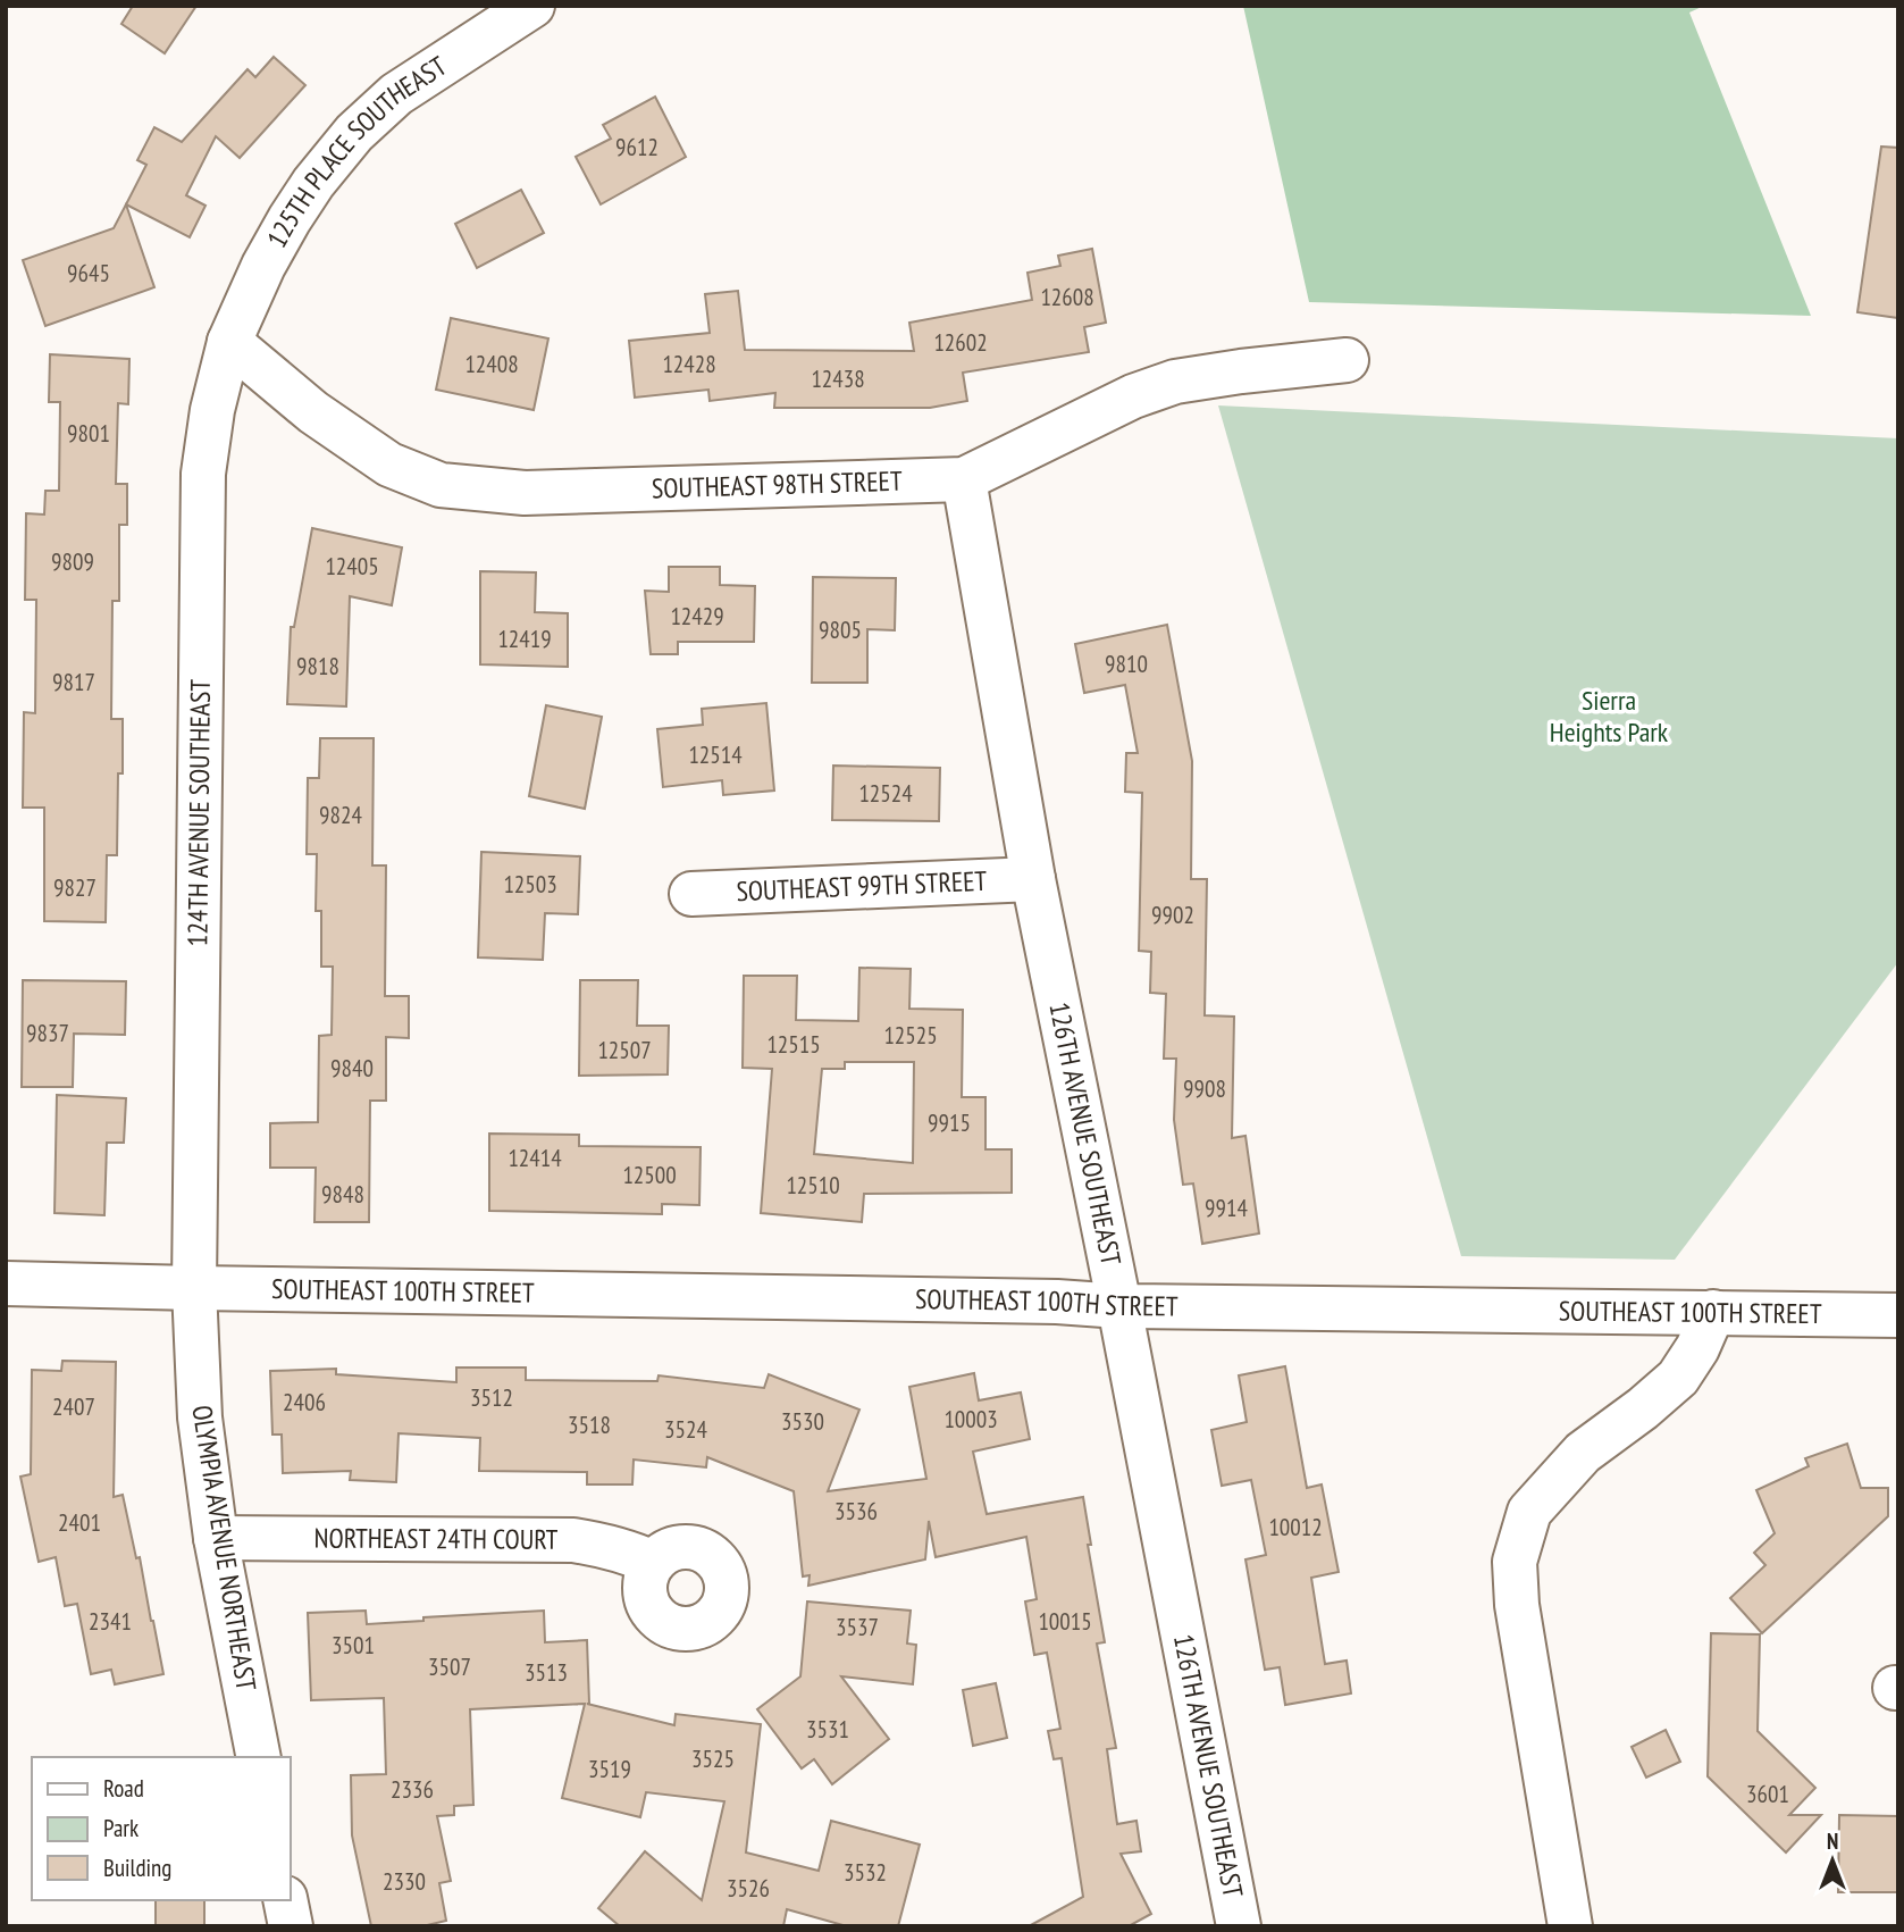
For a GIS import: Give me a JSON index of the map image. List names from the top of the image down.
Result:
{
  "streets": {
    "street": [
      "125TH PLACE SOUTHEAST",
      "SOUTHEAST 98TH STREET",
      "124TH AVENUE SOUTHEAST",
      "SOUTHEAST 99TH STREET",
      "126TH AVENUE SOUTHEAST",
      "SOUTHEAST 100TH STREET",
      "NORTHEAST 24TH COURT",
      "OLYMPIA AVENUE NORTHEAST"
    ]
  },
  "crossings": [
    ["125TH PLACE SOUTHEAST", "SOUTHEAST 98TH STREET"],
    ["125TH PLACE SOUTHEAST", "124TH AVENUE SOUTHEAST"],
    ["SOUTHEAST 98TH STREET", "124TH AVENUE SOUTHEAST"],
    ["SOUTHEAST 98TH STREET", "126TH AVENUE SOUTHEAST"],
    ["124TH AVENUE SOUTHEAST", "SOUTHEAST 100TH STREET"],
    ["124TH AVENUE SOUTHEAST", "OLYMPIA AVENUE NORTHEAST"],
    ["SOUTHEAST 99TH STREET", "126TH AVENUE SOUTHEAST"],
    ["126TH AVENUE SOUTHEAST", "SOUTHEAST 100TH STREET"],
    ["SOUTHEAST 100TH STREET", "OLYMPIA AVENUE NORTHEAST"],
    ["NORTHEAST 24TH COURT", "OLYMPIA AVENUE NORTHEAST"]
  ],
  "parks": ["Sierra Heights Park"],
  "house_numbers": [
    "9612",
    "9645",
    "12608",
    "12602",
    "12408",
    "12428",
    "12438",
    "9801",
    "9809",
    "12405",
    "12429",
    "9805",
    "12419",
    "9810",
    "9818",
    "9817",
    "12514",
    "12524",
    "9824",
    "12503",
    "9827",
    "9902",
    "9837",
    "12525",
    "12515",
    "12507",
    "9840",
    "9908",
    "9915",
    "12414",
    "12500",
    "12510",
    "9848",
    "9914",
    "3512",
    "2406",
    "2407",
    "10003",
    "3530",
    "3518",
    "3524",
    "3536",
    "2401",
    "10012",
    "2341",
    "10015",
    "3537",
    "3501",
    "3507",
    "3513",
    "3531",
    "3525",
    "3519",
    "2336",
    "3601",
    "3532",
    "2330",
    "3526"
  ],
  "legend": ["Road", "Park", "Building"],
  "north": "top"
}
